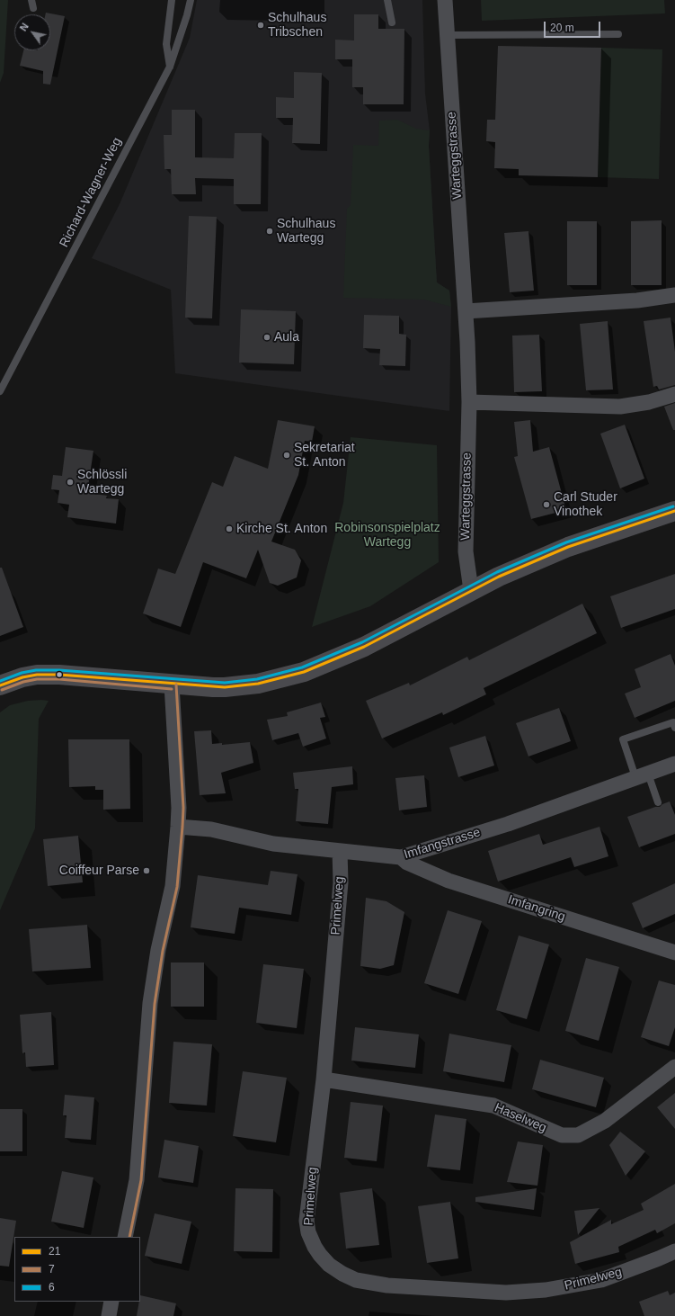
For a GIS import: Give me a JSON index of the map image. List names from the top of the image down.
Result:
{
  "streets": {
    "street": [
      "Warteggstrasse",
      "Imfangstrasse",
      "Primelweg",
      "Imfangring",
      "Haselweg"
    ],
    "lane": ["Richard-Wagner-Weg"]
  },
  "crossings": [
    ["Imfangstrasse", "Primelweg"],
    ["Imfangstrasse", "Imfangring"],
    ["Primelweg", "Haselweg"]
  ],
  "parks": ["Robinsonspielplatz Wartegg"],
  "places": [
    "Schulhaus Tribschen",
    "Schulhaus Wartegg",
    "Aula",
    "Sekretariat St. Anton",
    "Schlössli Wartegg",
    "Carl Studer Vinothek",
    "Kirche St. Anton",
    "Coiffeur Parse"
  ],
  "lines": ["transit line 6", "transit line 21", "transit line 7"],
  "legend": ["21", "7", "6"],
  "scale_bar": "20 m",
  "north": "top left"
}
